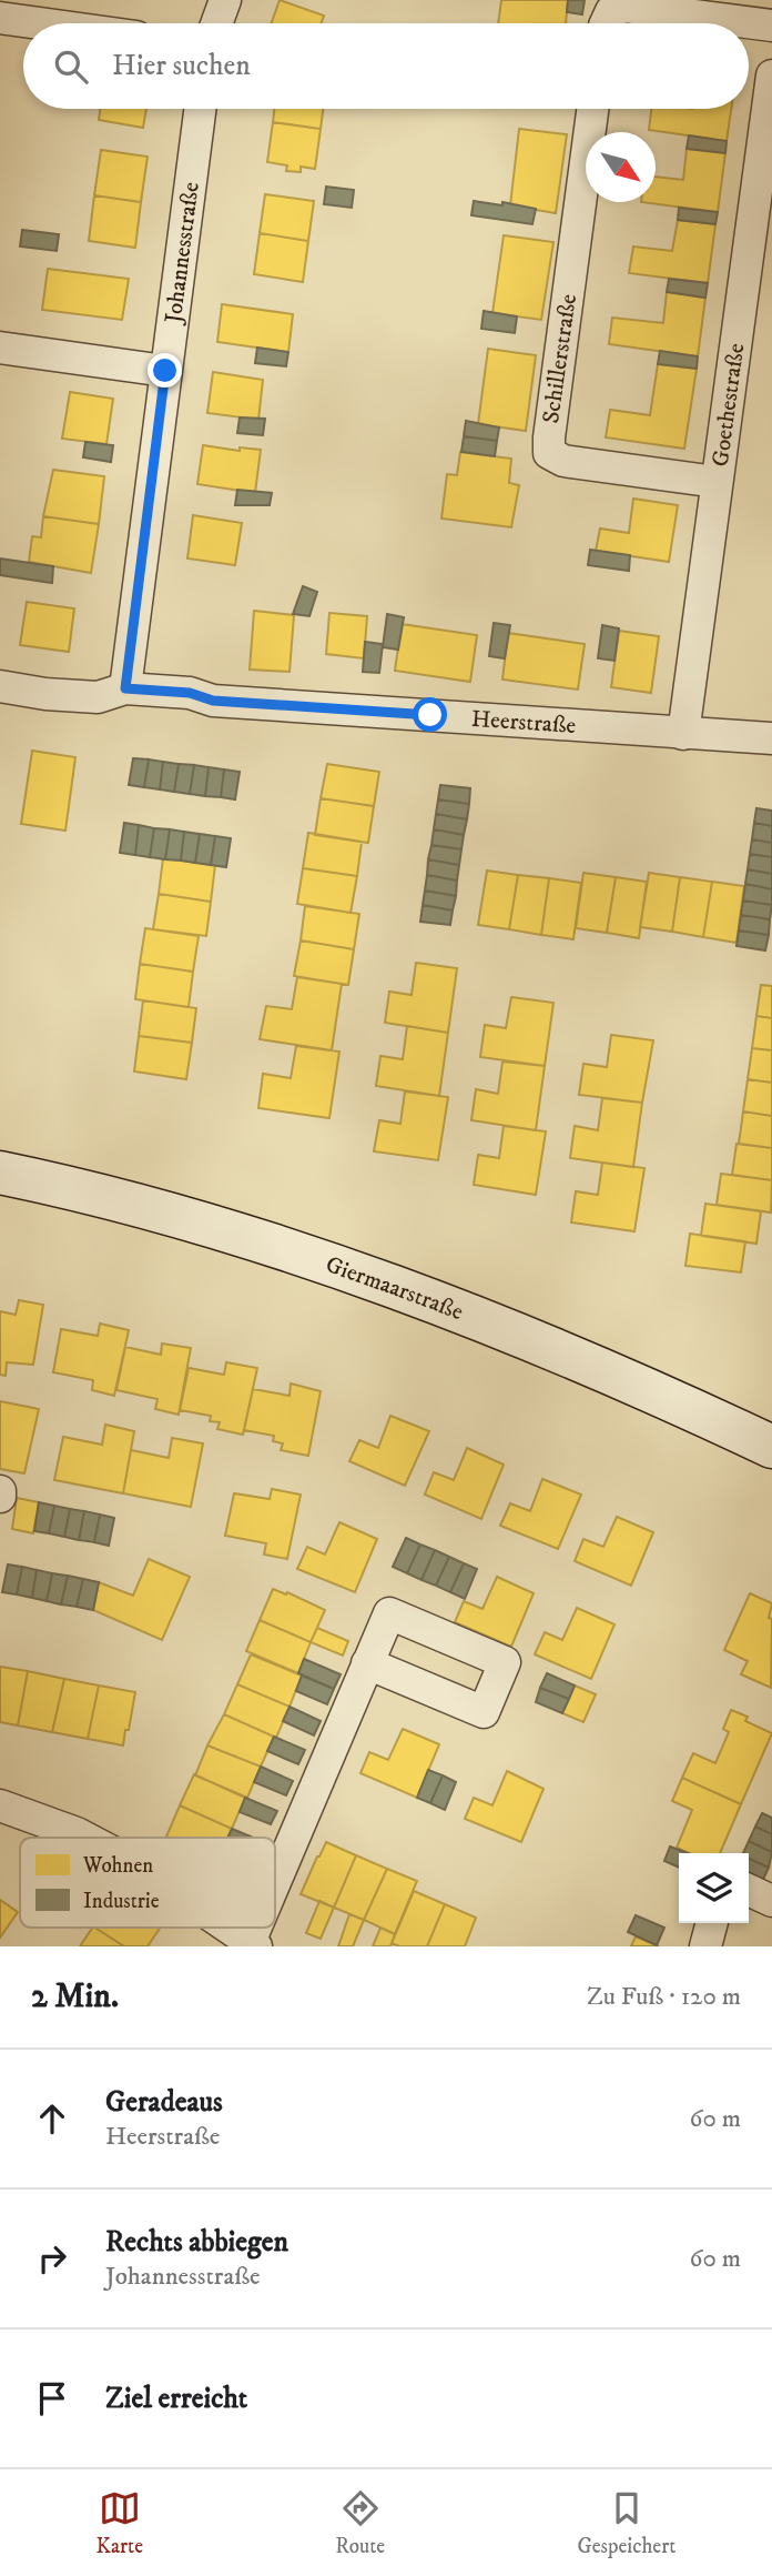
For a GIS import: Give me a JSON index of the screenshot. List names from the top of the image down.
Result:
{
  "streets": {
    "main road": ["Giermaarstraße"],
    "street": [
      "Johannesstraße",
      "Schillerstraße",
      "Goethestraße",
      "Heerstraße"
    ]
  },
  "crossings": [
    ["Johannesstraße", "Heerstraße"],
    ["Schillerstraße", "Goethestraße"],
    ["Goethestraße", "Heerstraße"]
  ],
  "legend": ["Wohnen", "Industrie"],
  "north": "bottom right",
  "page": {
    "search": "Hier suchen",
    "heading": ["2 Min.", "Zu Fuß · 120 m"],
    "list": [
      ["Geradeaus", "Heerstraße", "60 m"],
      ["Rechts abbiegen", "Johannesstraße", "60 m"],
      "Ziel erreicht"
    ],
    "nav": ["Karte", "Route", "Gespeichert"]
  }
}
